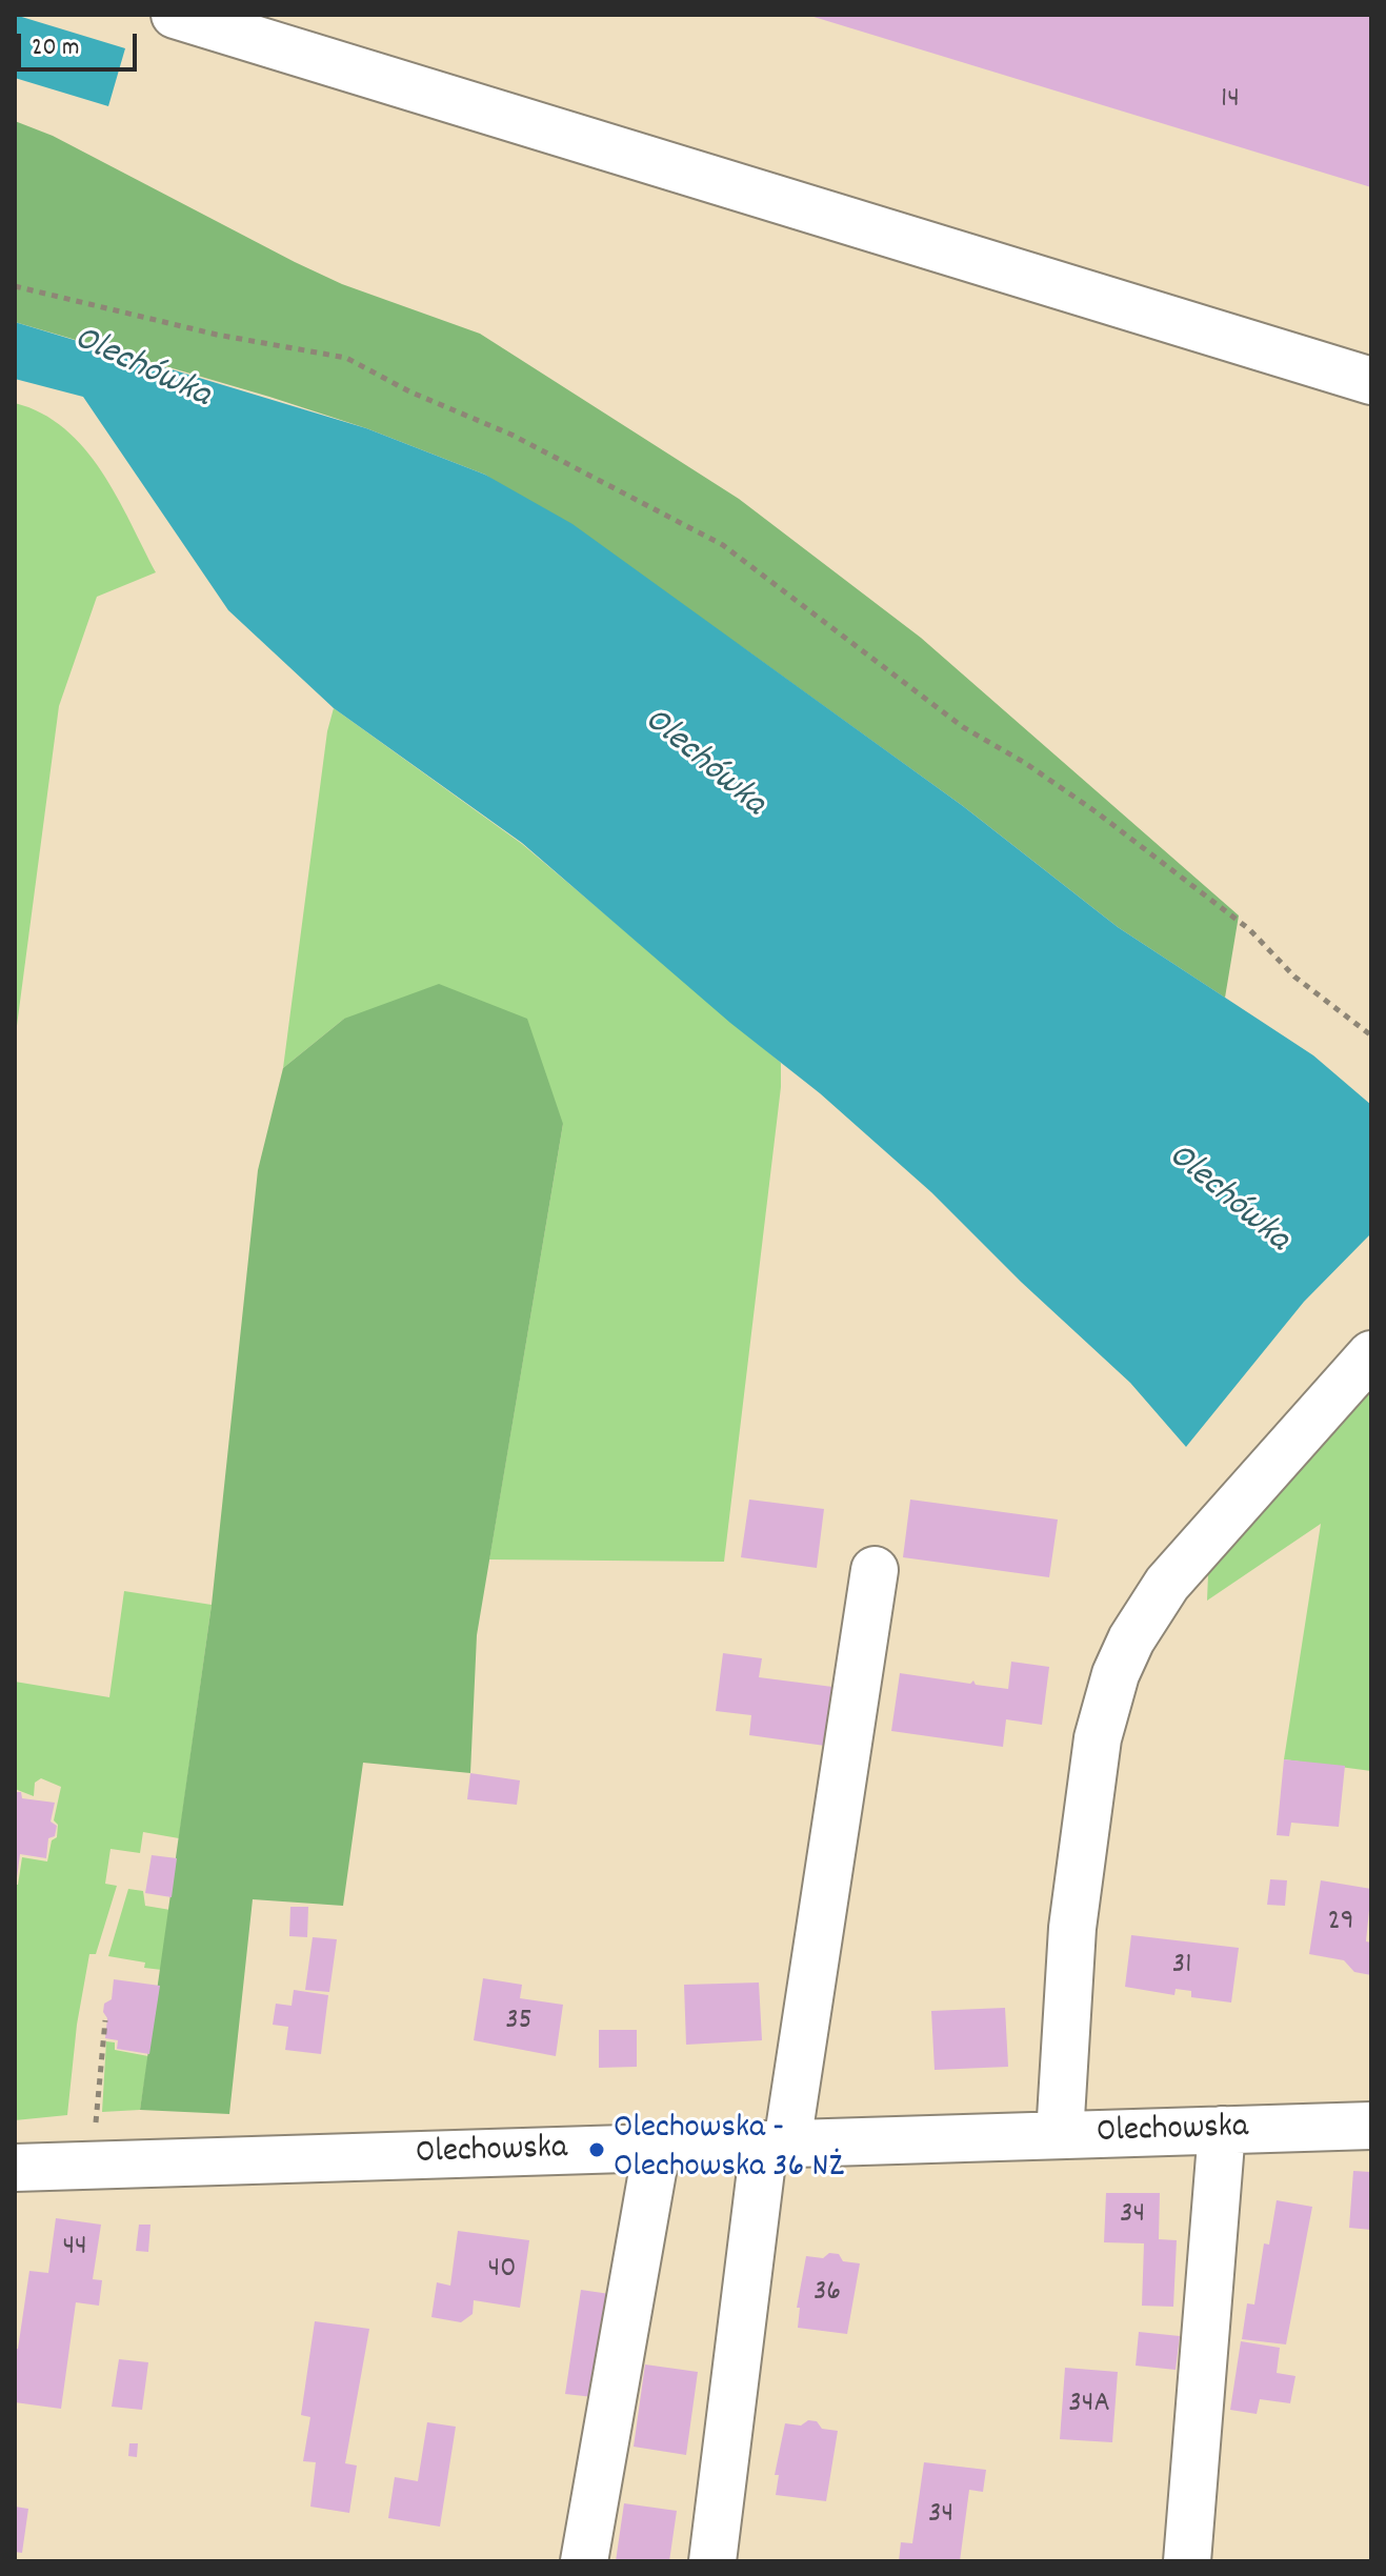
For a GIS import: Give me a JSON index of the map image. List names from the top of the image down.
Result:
{
  "streets": {
    "street": ["Olechowska"]
  },
  "water": ["Olechówka"],
  "places": ["Olechowska - Olechowska 36 NŻ"],
  "house_numbers": [
    "14",
    "29",
    "31",
    "35",
    "34",
    "44",
    "40",
    "36",
    "34A",
    "34"
  ],
  "scale_bar": "20 m"
}
